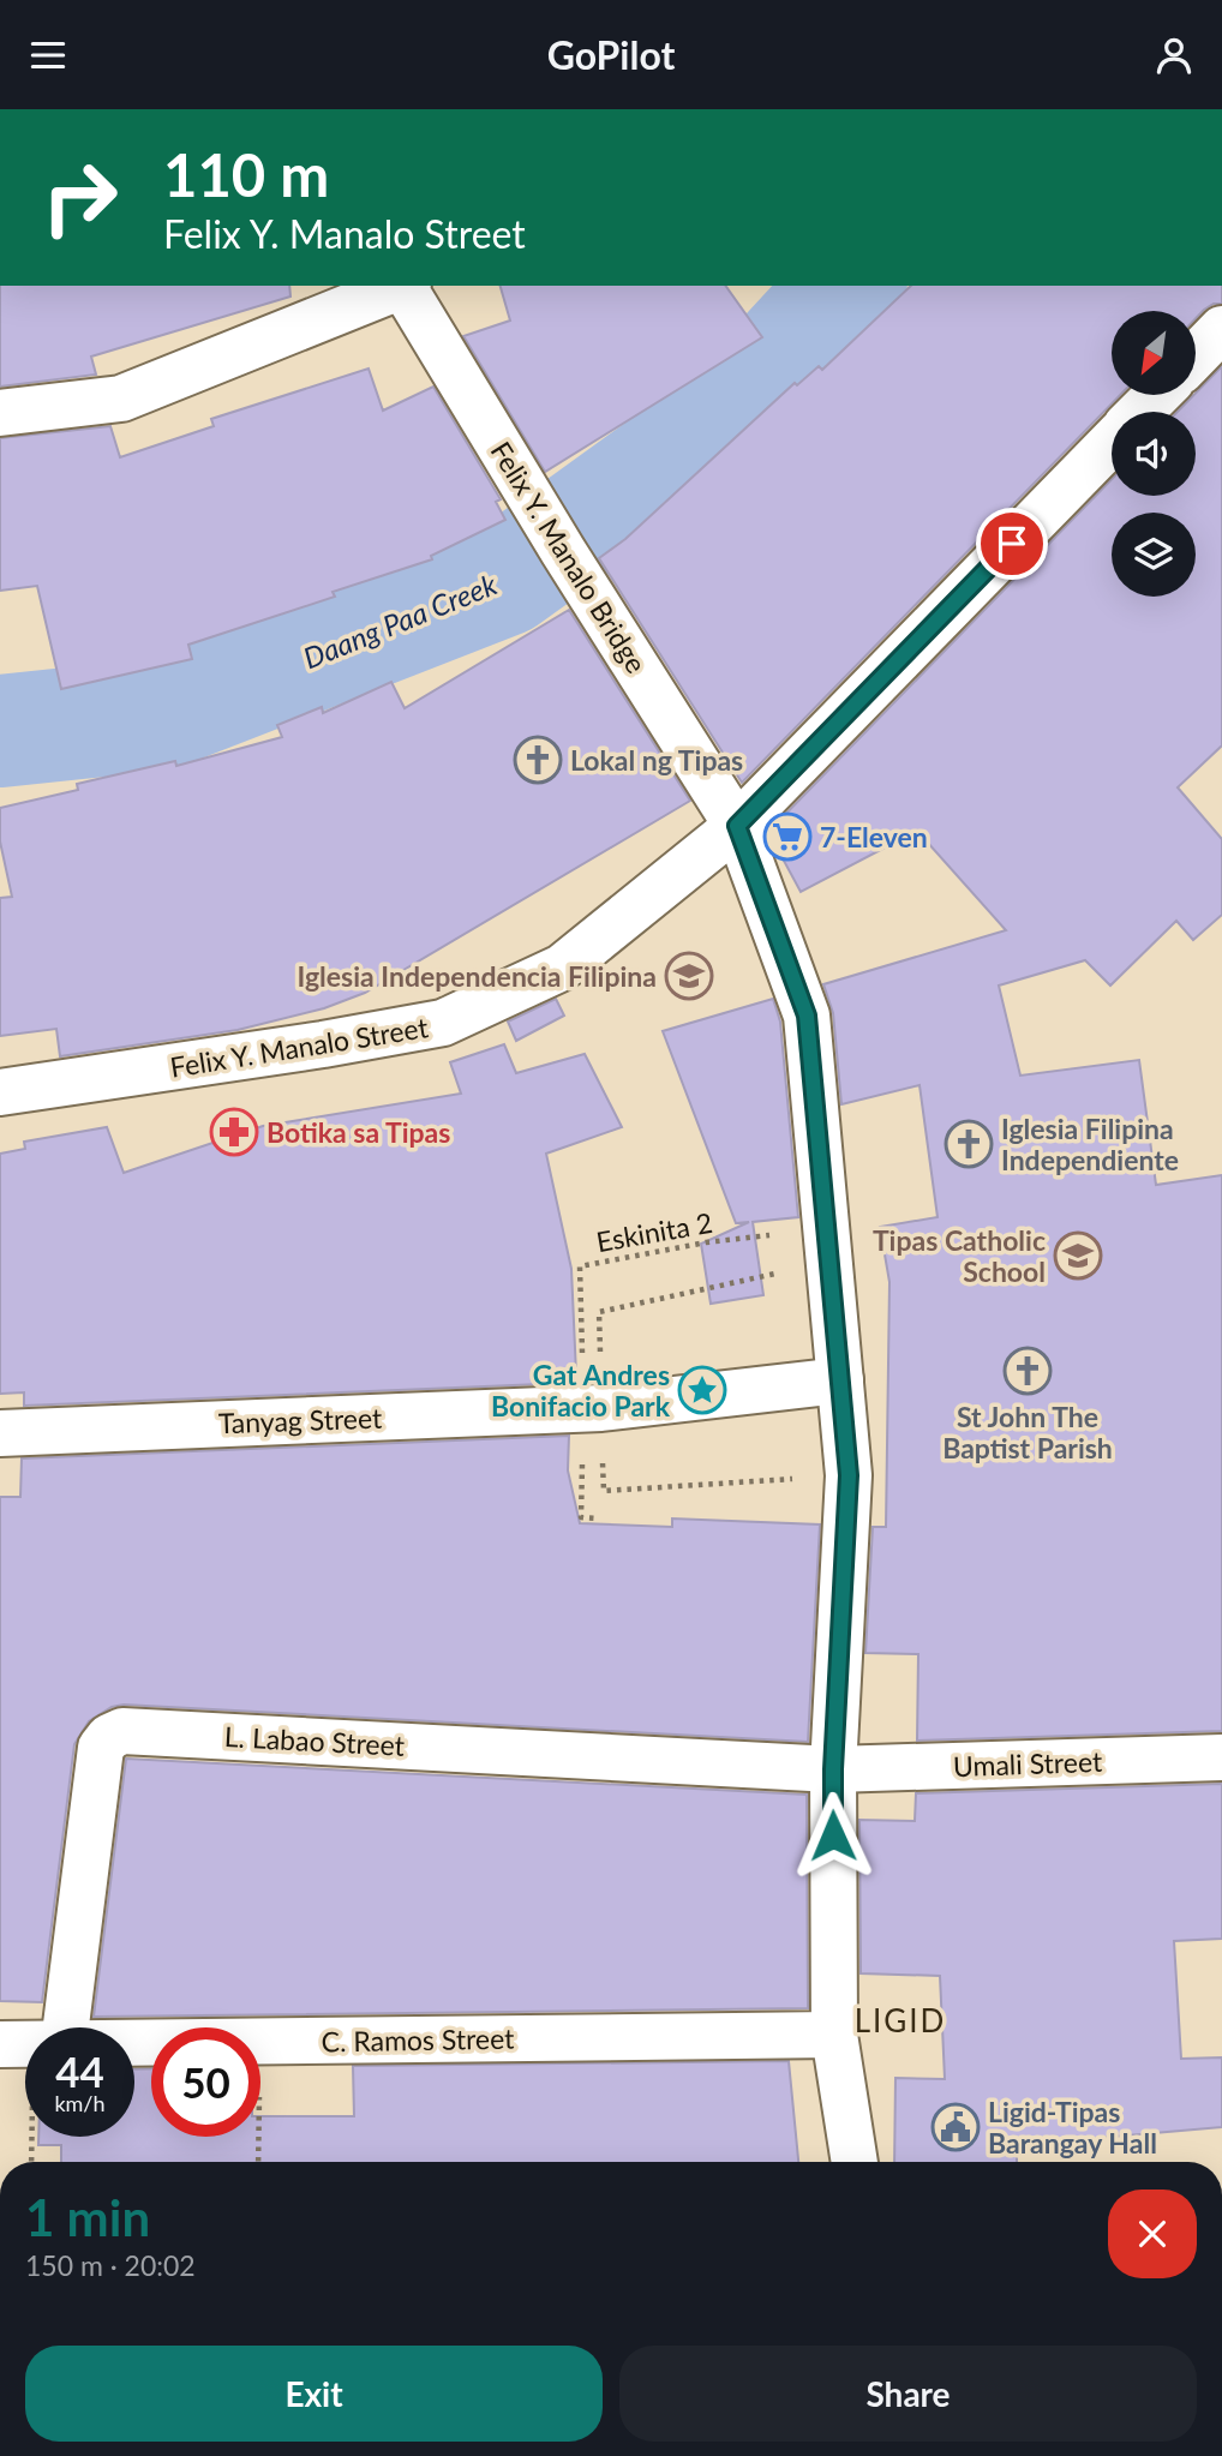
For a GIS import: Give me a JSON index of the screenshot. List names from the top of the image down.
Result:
{
  "streets": {
    "street": [
      "Felix Y. Manalo Bridge",
      "Felix Y. Manalo Street",
      "Tanyag Street",
      "L. Labao Street",
      "Umali Street",
      "C. Ramos Street"
    ],
    "path": ["Eskinita 2"]
  },
  "crossings": [
    ["Felix Y. Manalo Bridge", "Felix Y. Manalo Street"],
    ["Felix Y. Manalo Bridge", "Eskinita 2"],
    ["Felix Y. Manalo Bridge", "Tanyag Street"],
    ["Felix Y. Manalo Bridge", "L. Labao Street"],
    ["Felix Y. Manalo Bridge", "Umali Street"],
    ["Felix Y. Manalo Bridge", "C. Ramos Street"],
    ["Eskinita 2", "Tanyag Street"],
    ["L. Labao Street", "Umali Street"]
  ],
  "districts": ["LIGID"],
  "water": ["Daang Paa Creek"],
  "places": {
    "church": ["Lokal ng Tipas", "Iglesia Filipina Independiente", "St John The Baptist Parish"],
    "supermarket": ["7-Eleven"],
    "school or university": ["Iglesia Independencia Filipina", "Tipas Catholic School"],
    "pharmacy": ["Botika sa Tipas"],
    "place": ["Gat Andres Bonifacio Park"],
    "public building": ["Ligid-Tipas Barangay Hall"]
  },
  "north": "bottom left",
  "page": {
    "header": "GoPilot",
    "turn": ["110 m", "Felix Y. Manalo Street"],
    "speed": "44 km/h",
    "limit": "50",
    "heading": ["1 min", "150 m · 20:02"],
    "buttons": ["Exit", "Share"]
  }
}
